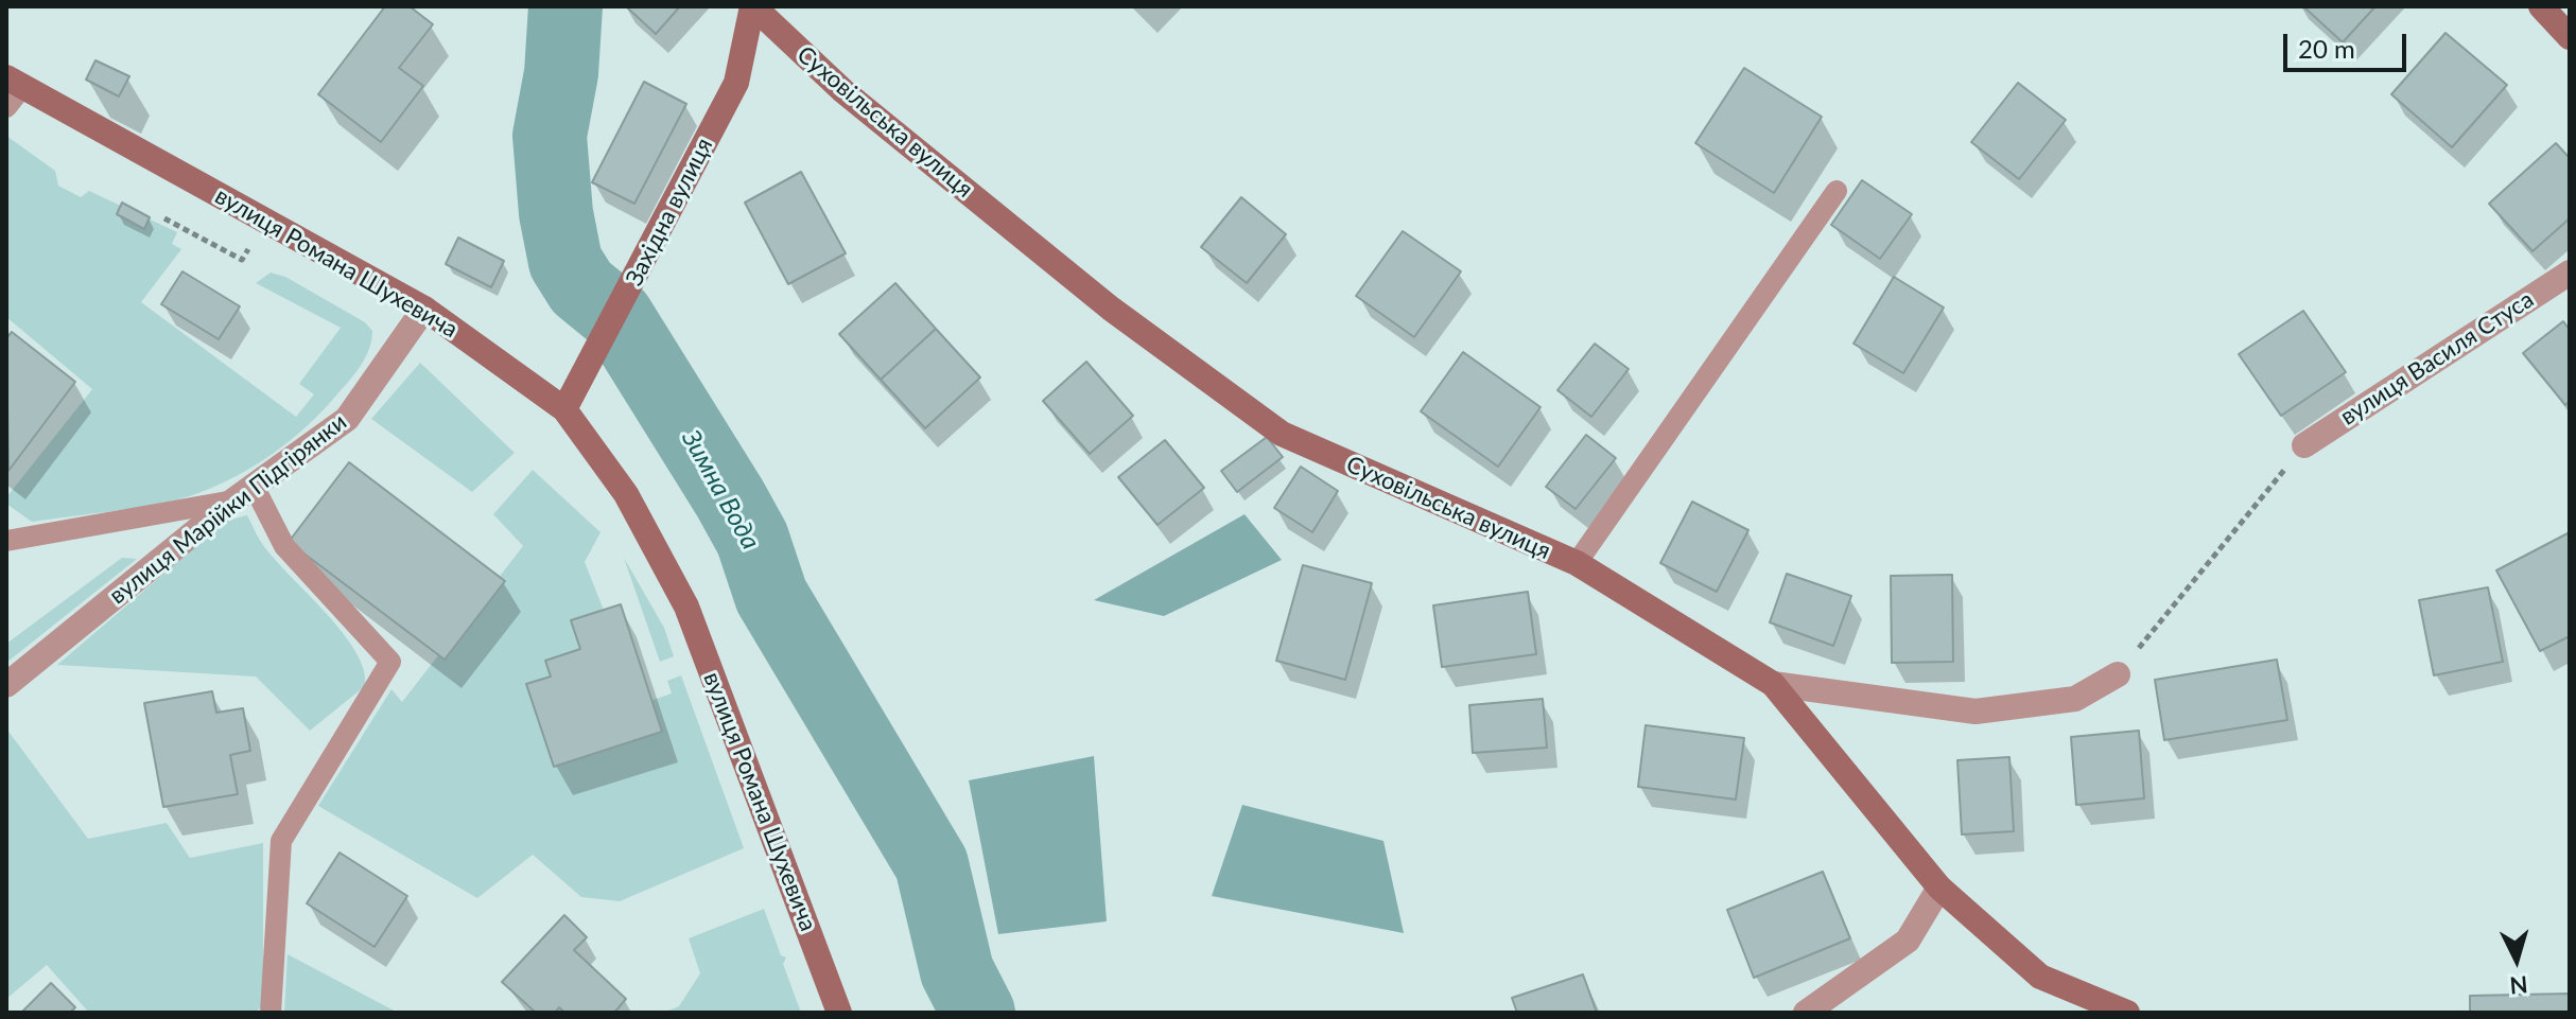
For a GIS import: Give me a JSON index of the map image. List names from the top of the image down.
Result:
{
  "streets": {
    "street": [
      "Суховільська вулиця",
      "Західна вулиця",
      "вулиця Романа Шухевича",
      "вулиця Василя Стуса",
      "вулиця Марійки Підгірянки"
    ]
  },
  "crossings": [
    ["Суховільська вулиця", "Західна вулиця"],
    ["Західна вулиця", "вулиця Романа Шухевича"],
    ["вулиця Романа Шухевича", "вулиця Марійки Підгірянки"]
  ],
  "water": ["Зимна Вода"],
  "scale_bar": "20 m",
  "north": "bottom"
}
